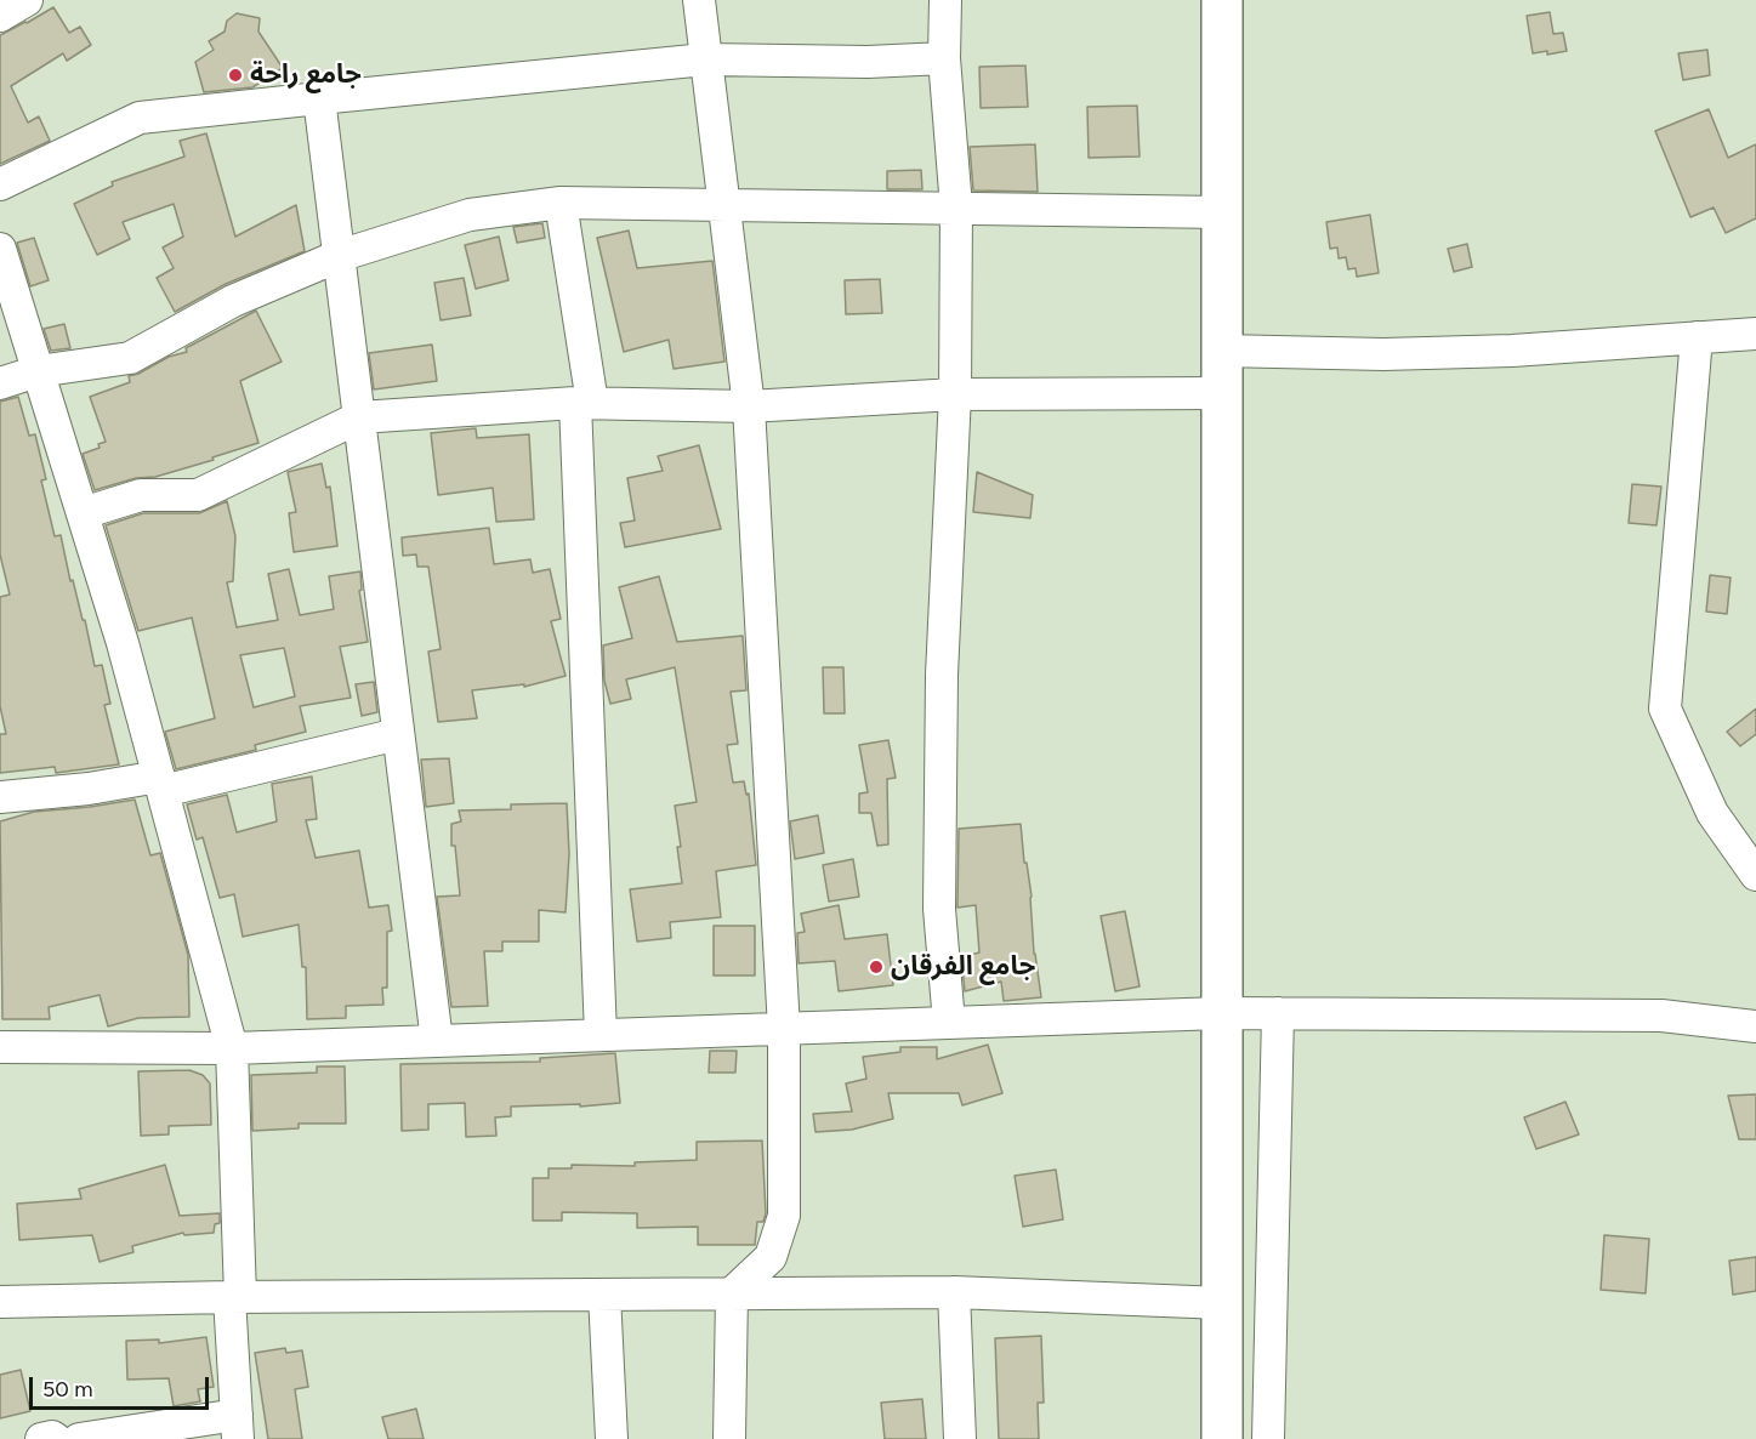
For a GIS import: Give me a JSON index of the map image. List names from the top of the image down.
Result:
{
  "places": ["جامع راحة", "جامع الفرقان"],
  "scale_bar": "50 m"
}
